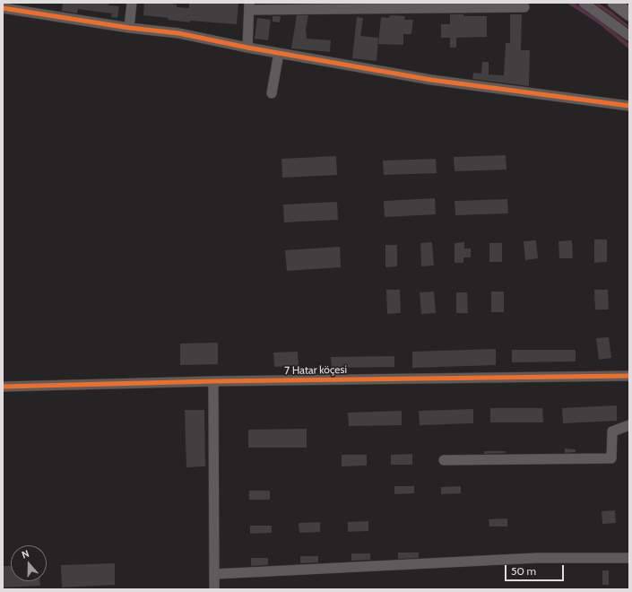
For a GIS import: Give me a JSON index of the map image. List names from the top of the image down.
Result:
{
  "streets": {
    "street": ["7 Hatar köçesi"]
  },
  "scale_bar": "50 m",
  "north": "top"
}
